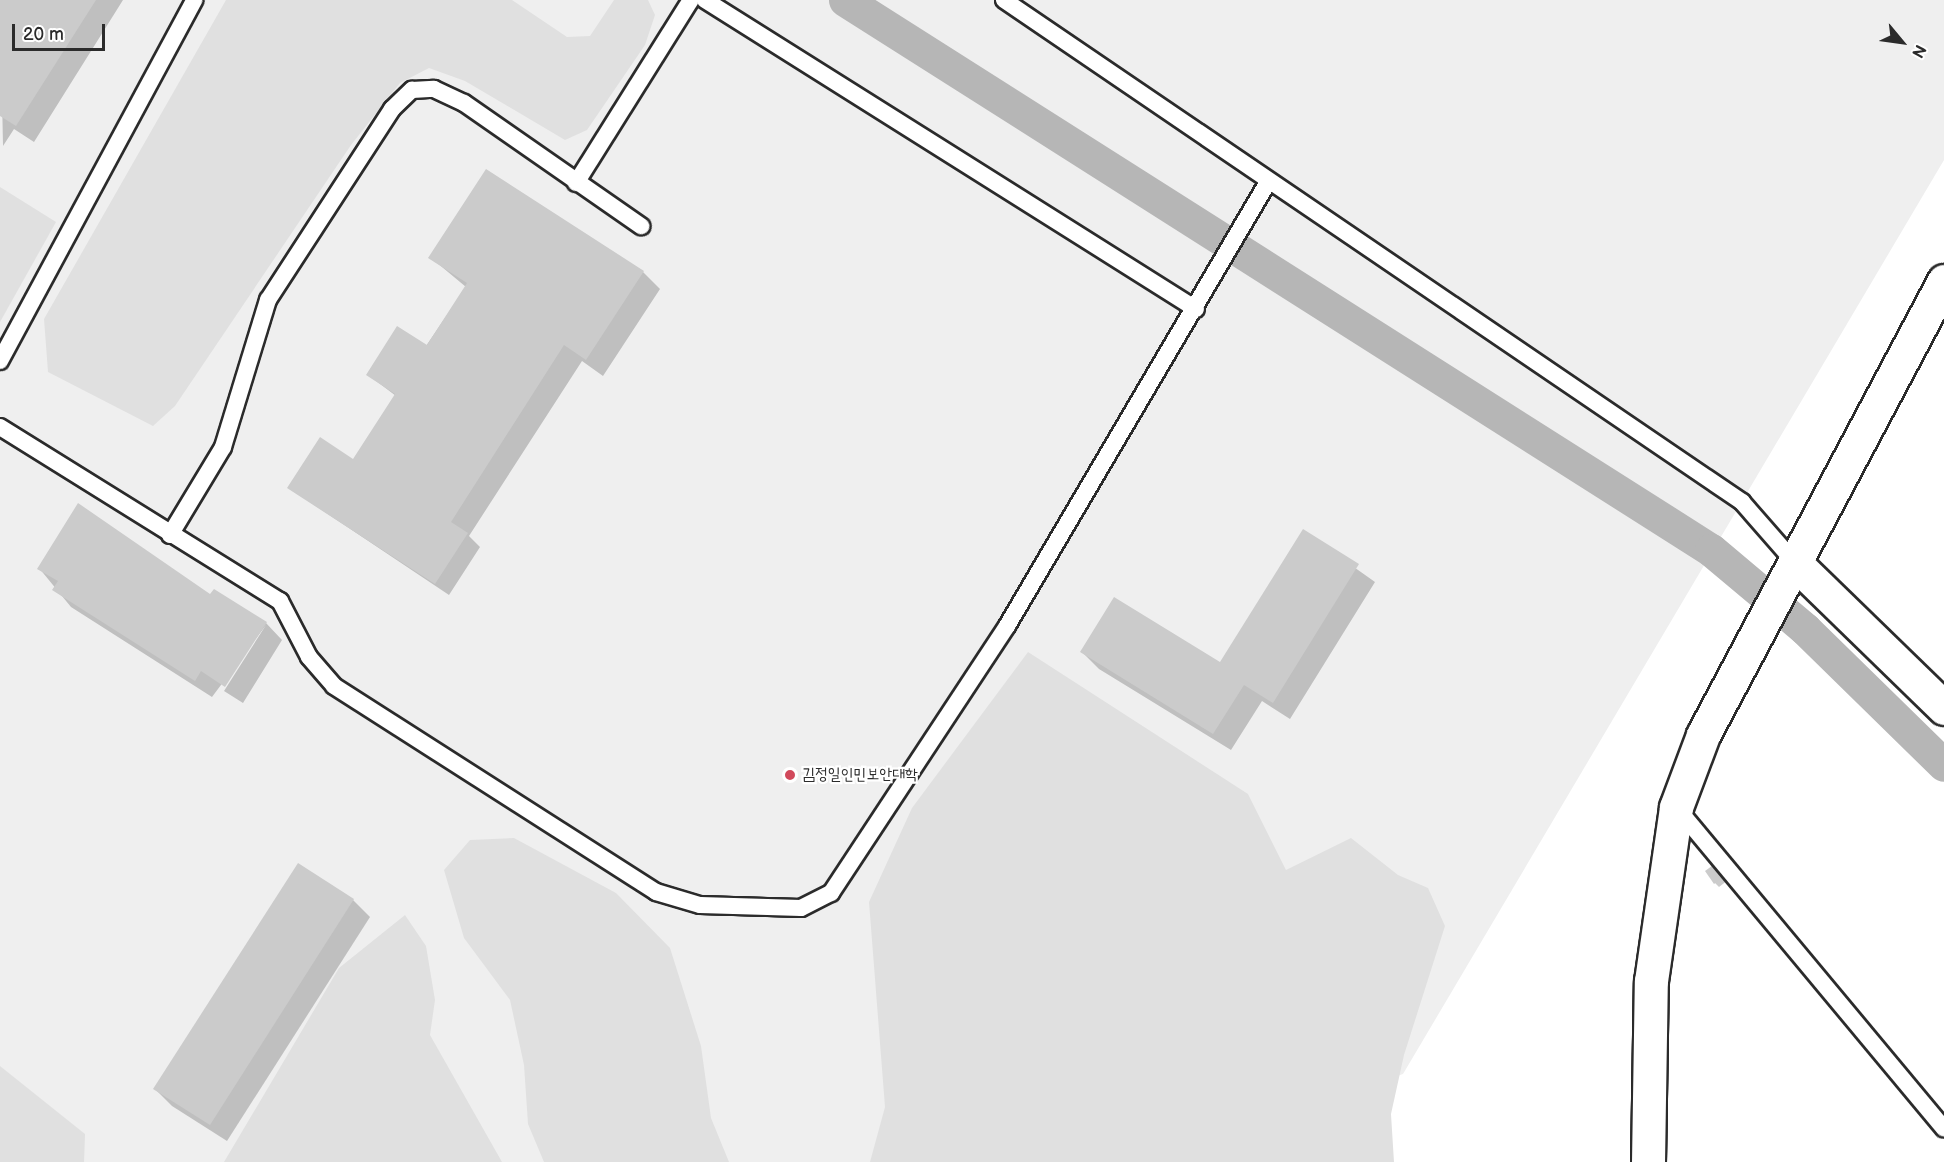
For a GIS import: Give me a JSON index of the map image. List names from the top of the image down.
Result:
{
  "places": ["김정일인민보안대학"],
  "scale_bar": "20 m",
  "north": "bottom right"
}
